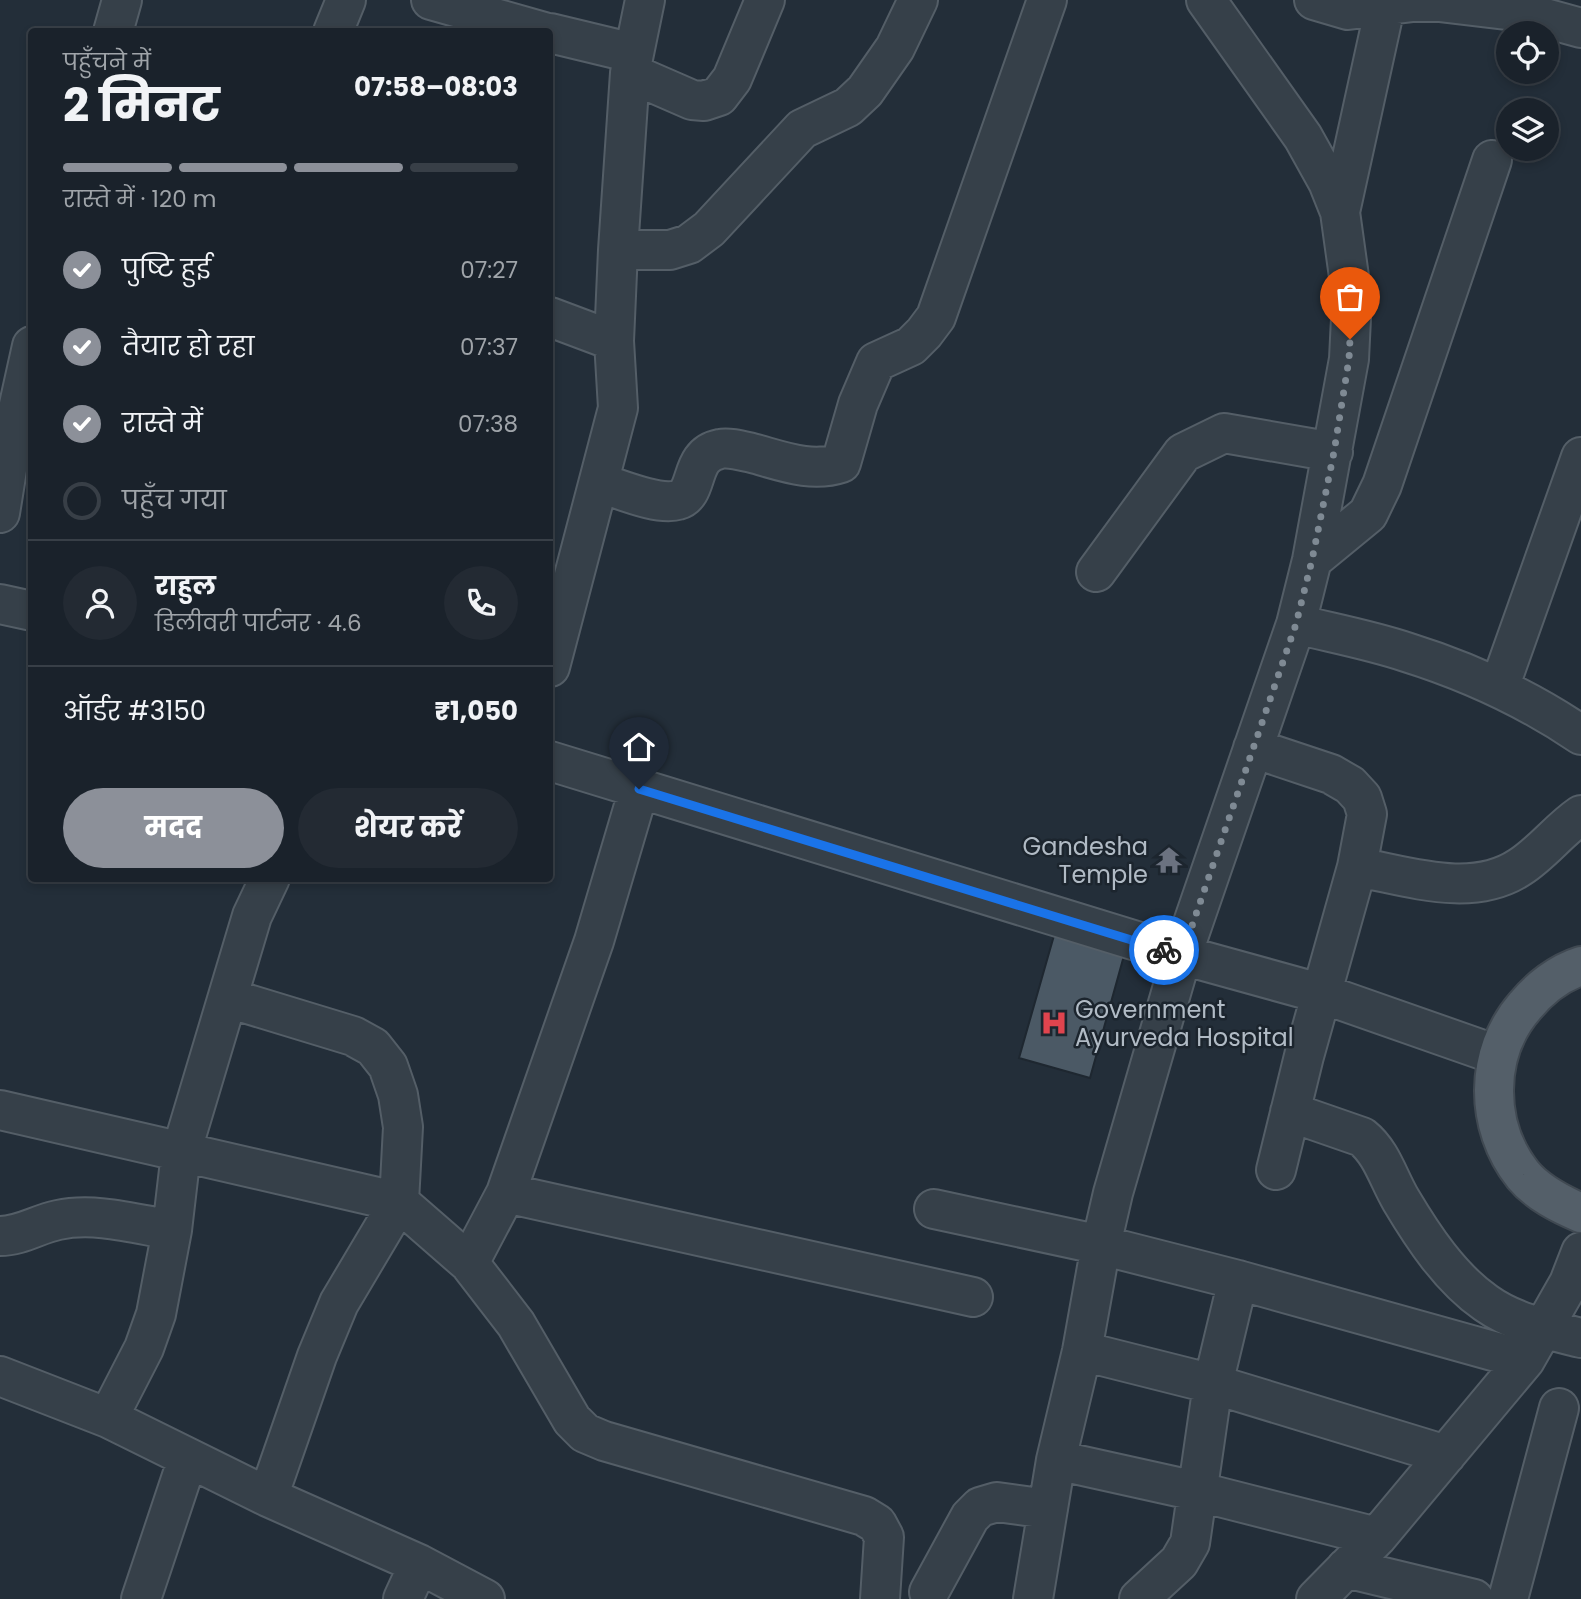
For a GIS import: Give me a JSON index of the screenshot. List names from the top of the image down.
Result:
{
  "places": {
    "temple": ["Gandesha Temple"],
    "hospital": ["Government Ayurveda Hospital"]
  },
  "page": {
    "heading": ["2 मिनट", "पहुँचने में", "07:58–08:03"],
    "panel": [
      "राहुल",
      "डिलीवरी पार्टनर · 4.6",
      "ऑर्डर #3150",
      "₹1,050"
    ],
    "bar": "रास्ते में · 120 m",
    "list": [
      ["पुष्टि हुई", "07:27"],
      ["तैयार हो रहा", "07:37"],
      ["रास्ते में", "07:38"],
      "पहुँच गया"
    ],
    "buttons": ["मदद", "शेयर करें"]
  }
}
